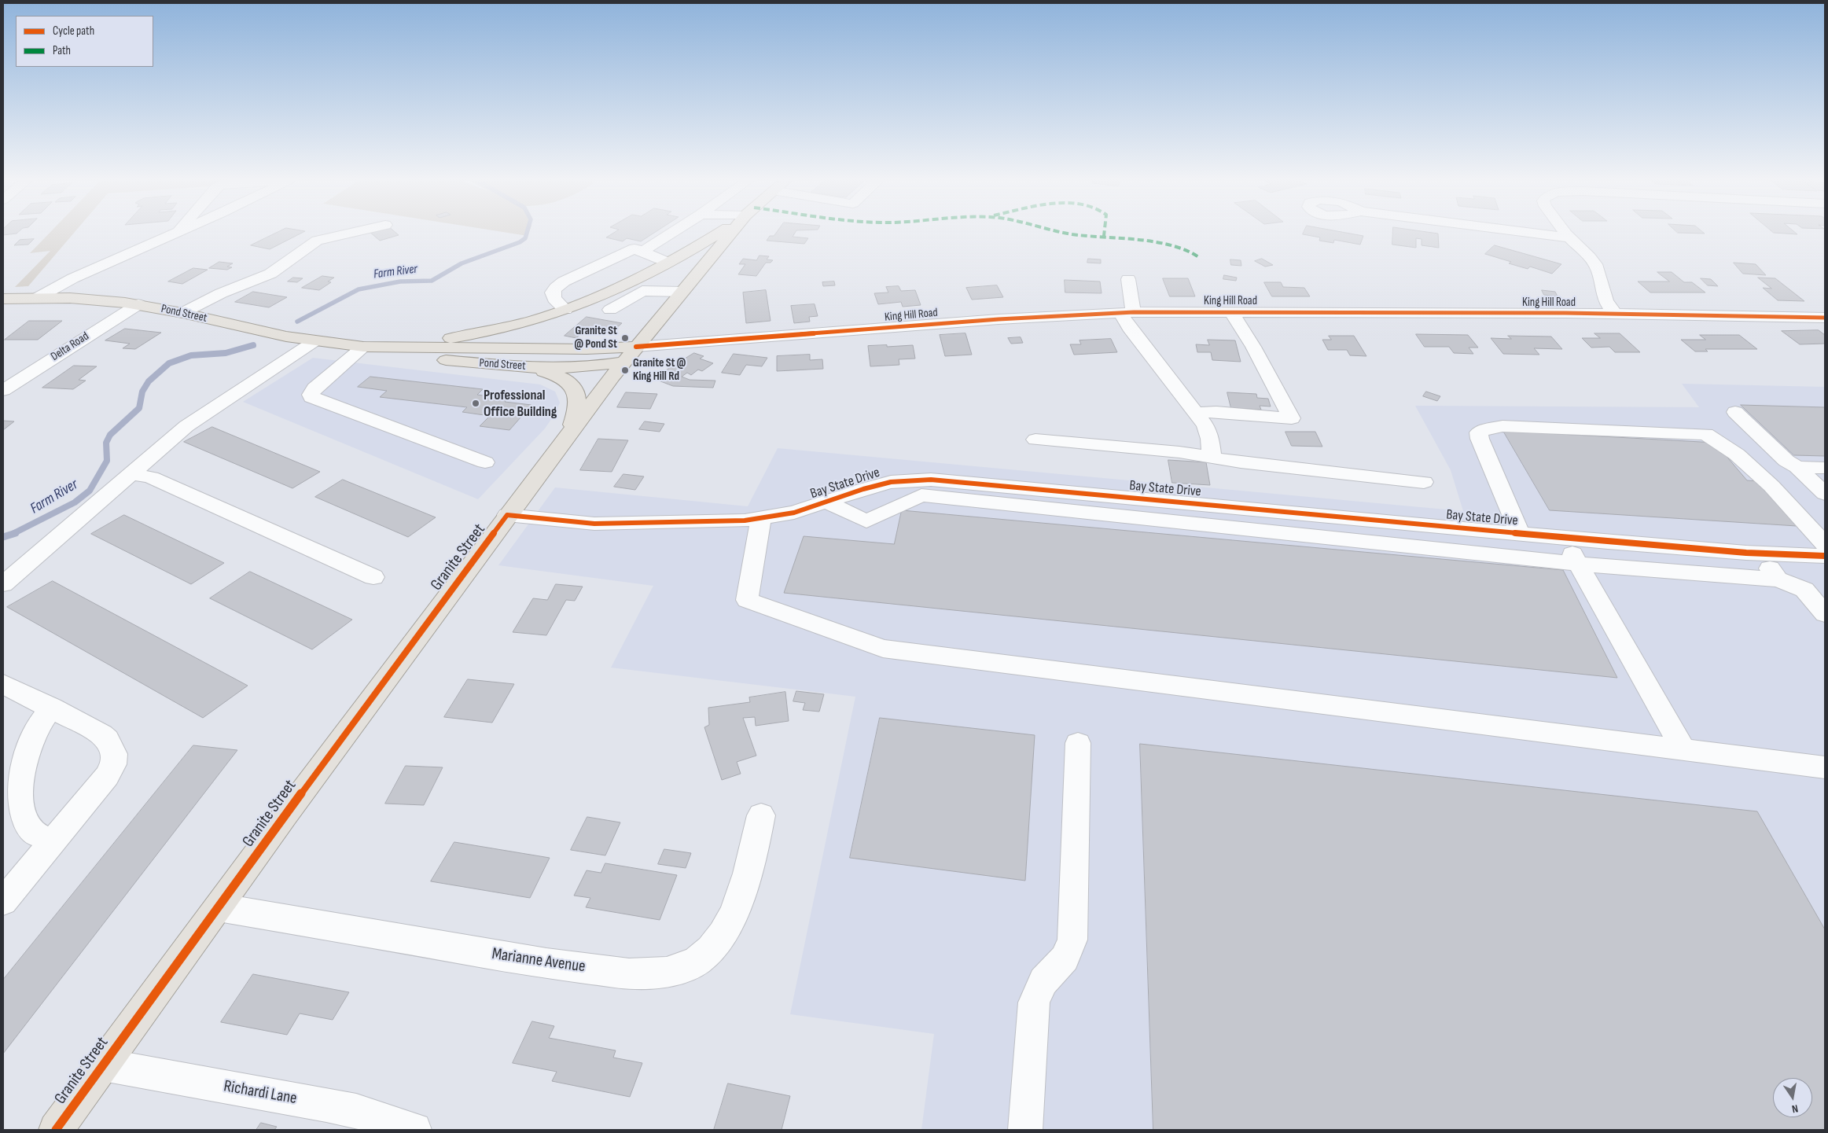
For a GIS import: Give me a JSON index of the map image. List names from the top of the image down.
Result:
{
  "streets": {
    "main road": ["Pond Street", "Granite Street"],
    "street": [
      "King Hill Road",
      "Delta Road",
      "Bay State Drive",
      "Marianne Avenue",
      "Richardi Lane"
    ]
  },
  "crossings": [
    ["King Hill Road", "Pond Street"],
    ["Pond Street", "Delta Road"],
    ["Pond Street", "Granite Street"],
    ["Bay State Drive", "Granite Street"],
    ["Granite Street", "Marianne Avenue"],
    ["Granite Street", "Richardi Lane"]
  ],
  "water": ["Farm River"],
  "places": ["Granite St @ Pond St", "Granite St @ King Hill Rd", "Professional Office Building"],
  "legend": ["Cycle path", "Path"],
  "north": "bottom"
}
